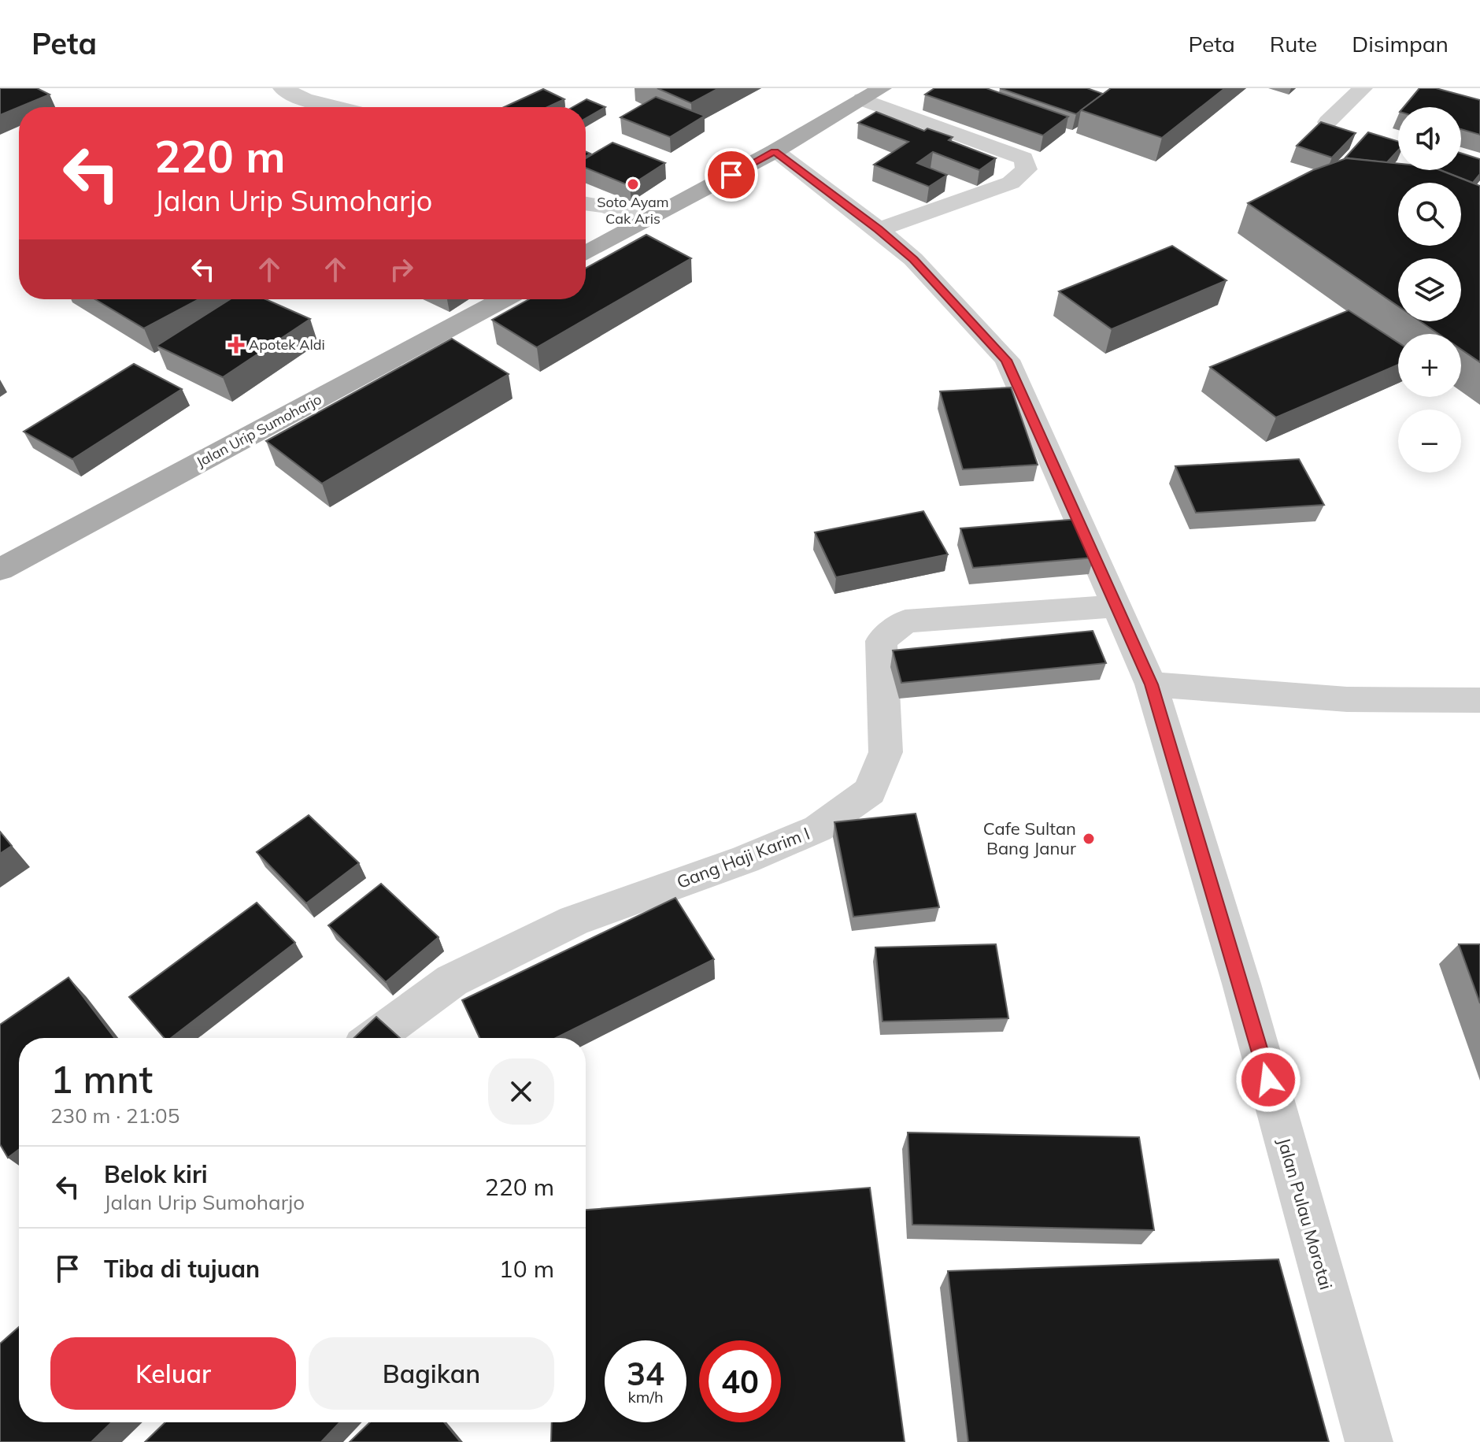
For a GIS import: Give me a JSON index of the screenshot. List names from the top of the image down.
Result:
{
  "streets": {
    "main road": ["Jalan Urip Sumoharjo"],
    "street": ["Gang Haji Karim I", "Jalan Pulau Morotai"]
  },
  "crossings": [
    ["Gang Haji Karim I", "Jalan Pulau Morotai"]
  ],
  "places": {
    "other": ["Soto Ayam Cak Aris", "Cafe Sultan Bang Janur"],
    "health": ["Apotek Aldi"]
  },
  "page": {
    "header": "Peta",
    "nav": ["Peta", "Rute", "Disimpan"],
    "map_buttons": ["+", "−"],
    "turn": ["220 m", "Jalan Urip Sumoharjo"],
    "heading": ["1 mnt", "230 m · 21:05"],
    "list": [
      {
        "name": "Belok kiri",
        "note": "Jalan Urip Sumoharjo",
        "value": "220 m"
      },
      {
        "name": "Tiba di tujuan",
        "value": "10 m"
      }
    ],
    "buttons": ["Keluar", "Bagikan"],
    "speed": "34 km/h",
    "limit": "40"
  }
}
